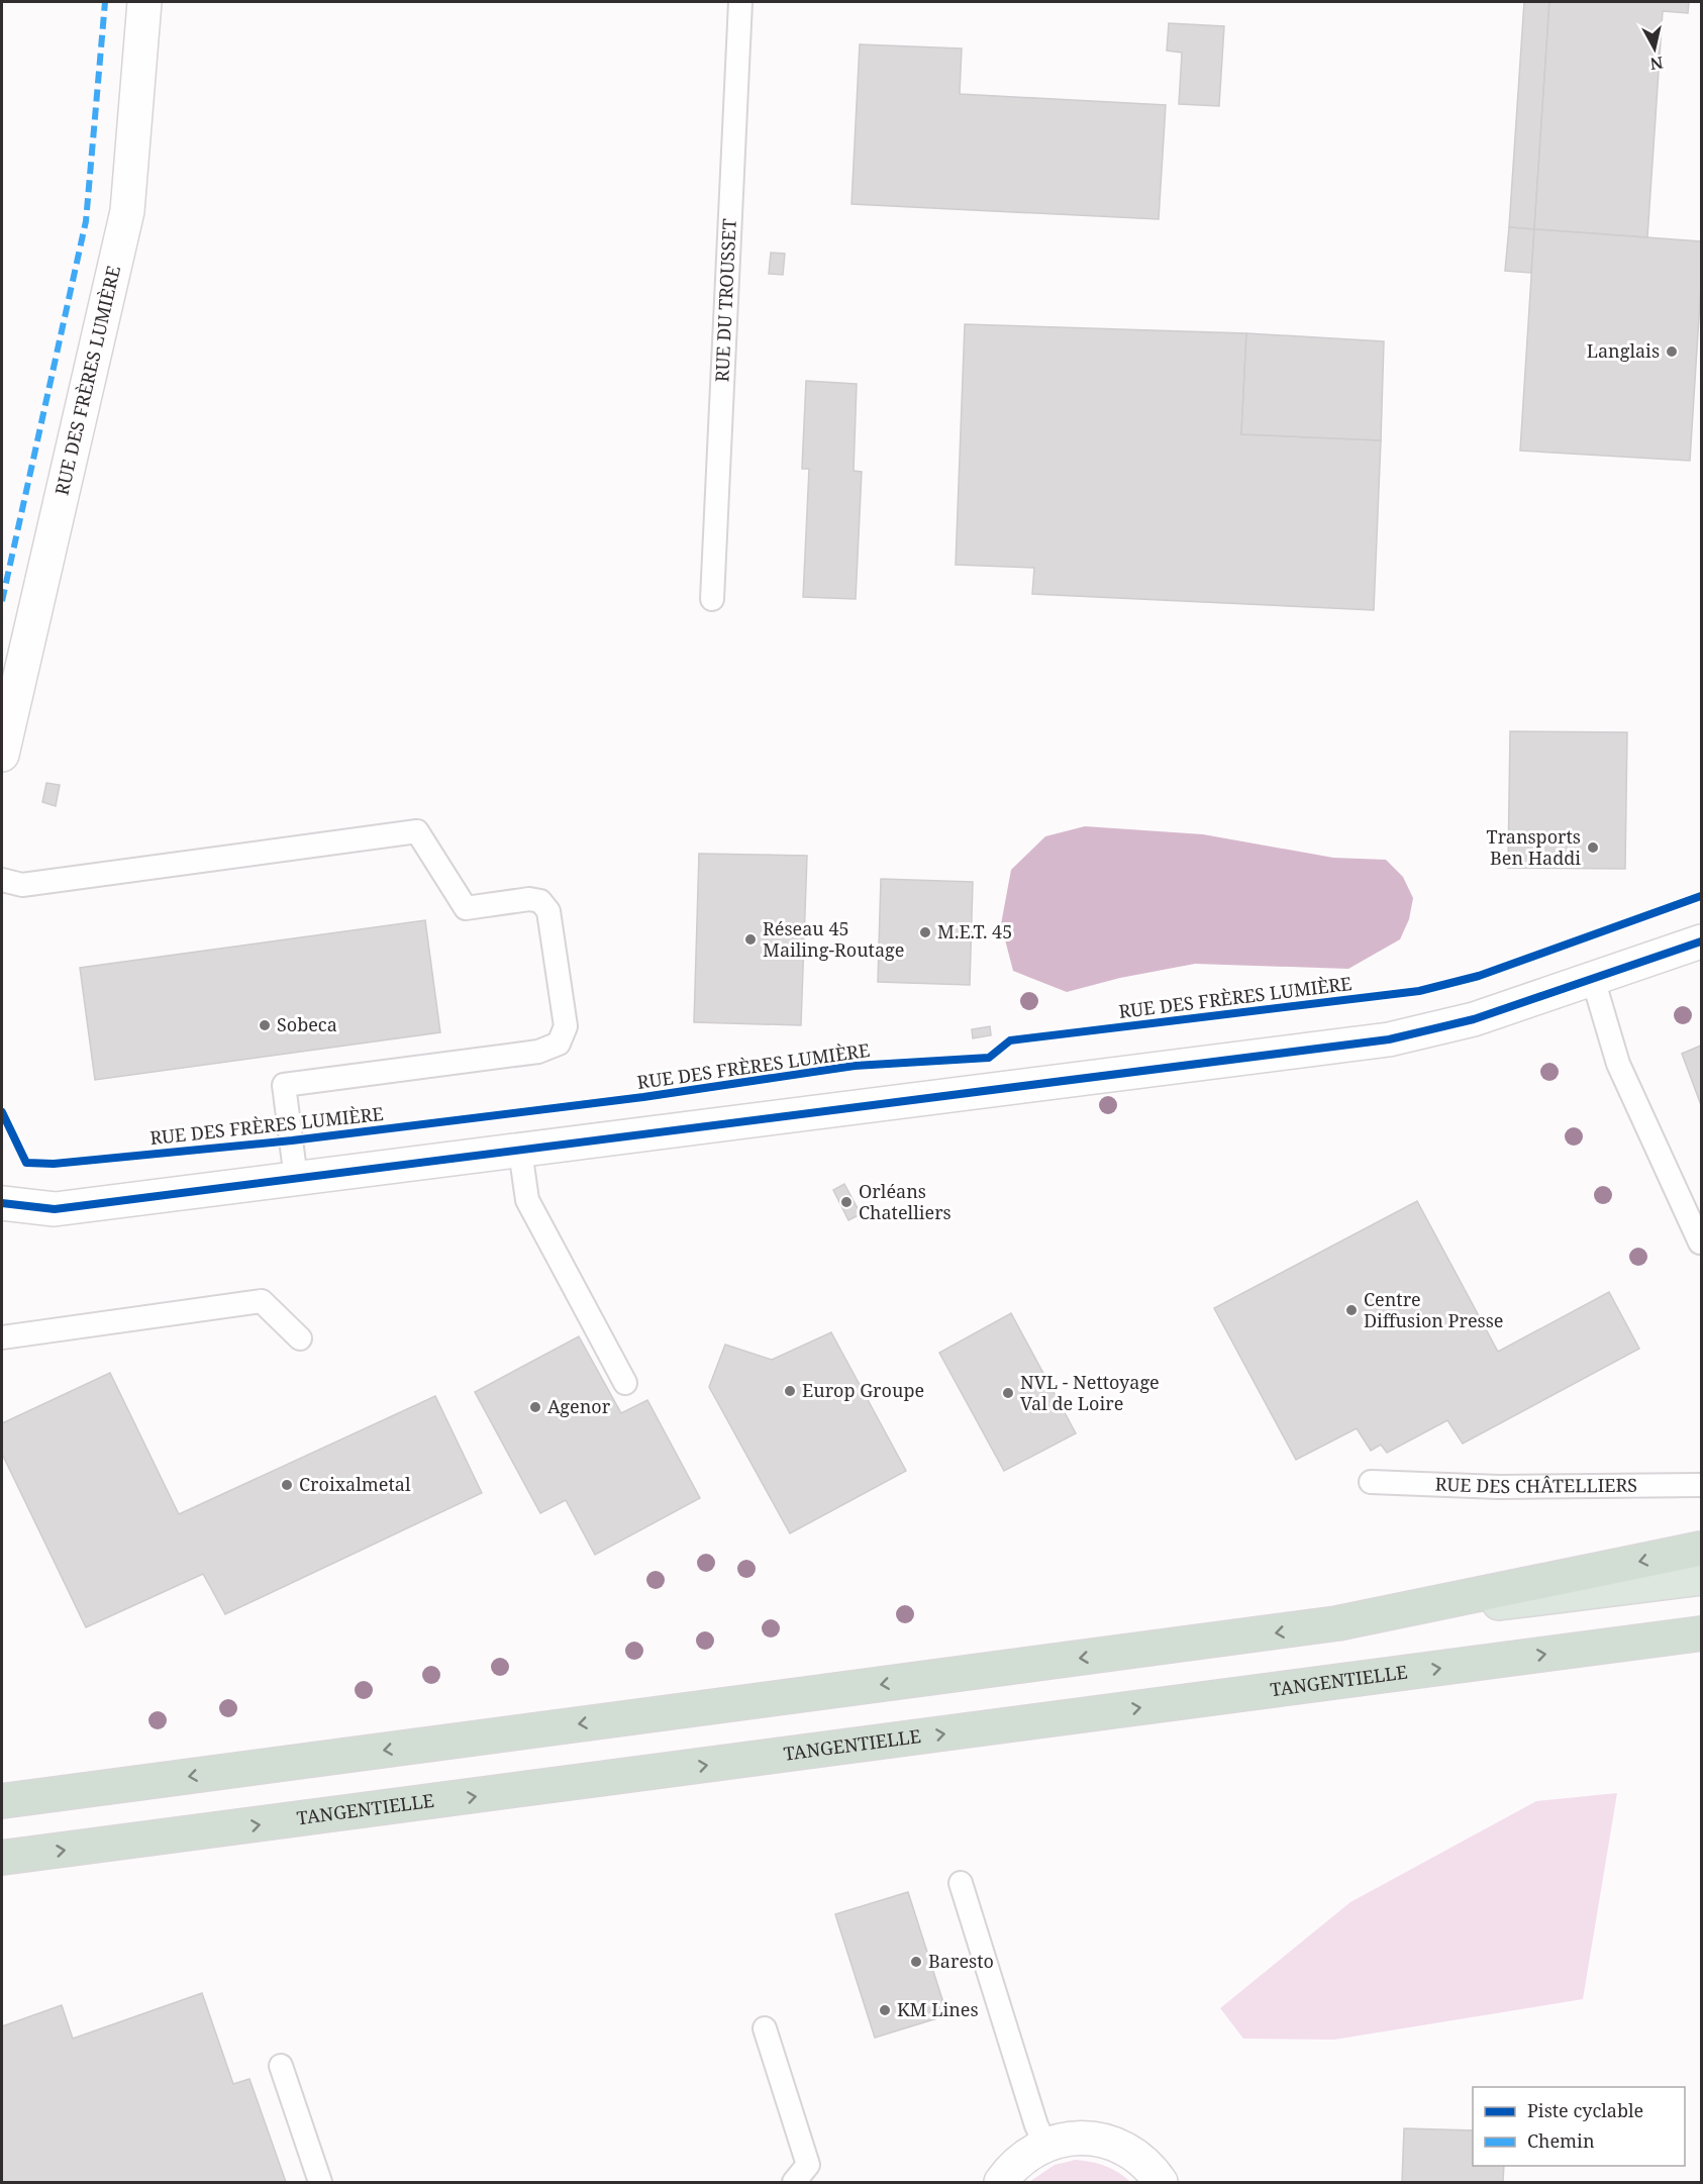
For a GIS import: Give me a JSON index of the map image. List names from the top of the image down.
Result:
{
  "streets": {
    "highway": ["TANGENTIELLE"],
    "street": ["RUE DES FRÈRES LUMIÈRE"],
    "lane": ["RUE DU TROUSSET", "RUE DES CHÂTELLIERS"]
  },
  "places": [
    "Langlais",
    "Transports Ben Haddi",
    "M.E.T. 45",
    "Réseau 45 Mailing-Routage",
    "Sobeca",
    "Orléans Chatelliers",
    "Centre Diffusion Presse",
    "Europ Groupe",
    "NVL - Nettoyage Val de Loire",
    "Agenor",
    "Croixalmetal",
    "Baresto",
    "KM Lines"
  ],
  "legend": ["Piste cyclable", "Chemin"],
  "north": "bottom"
}
